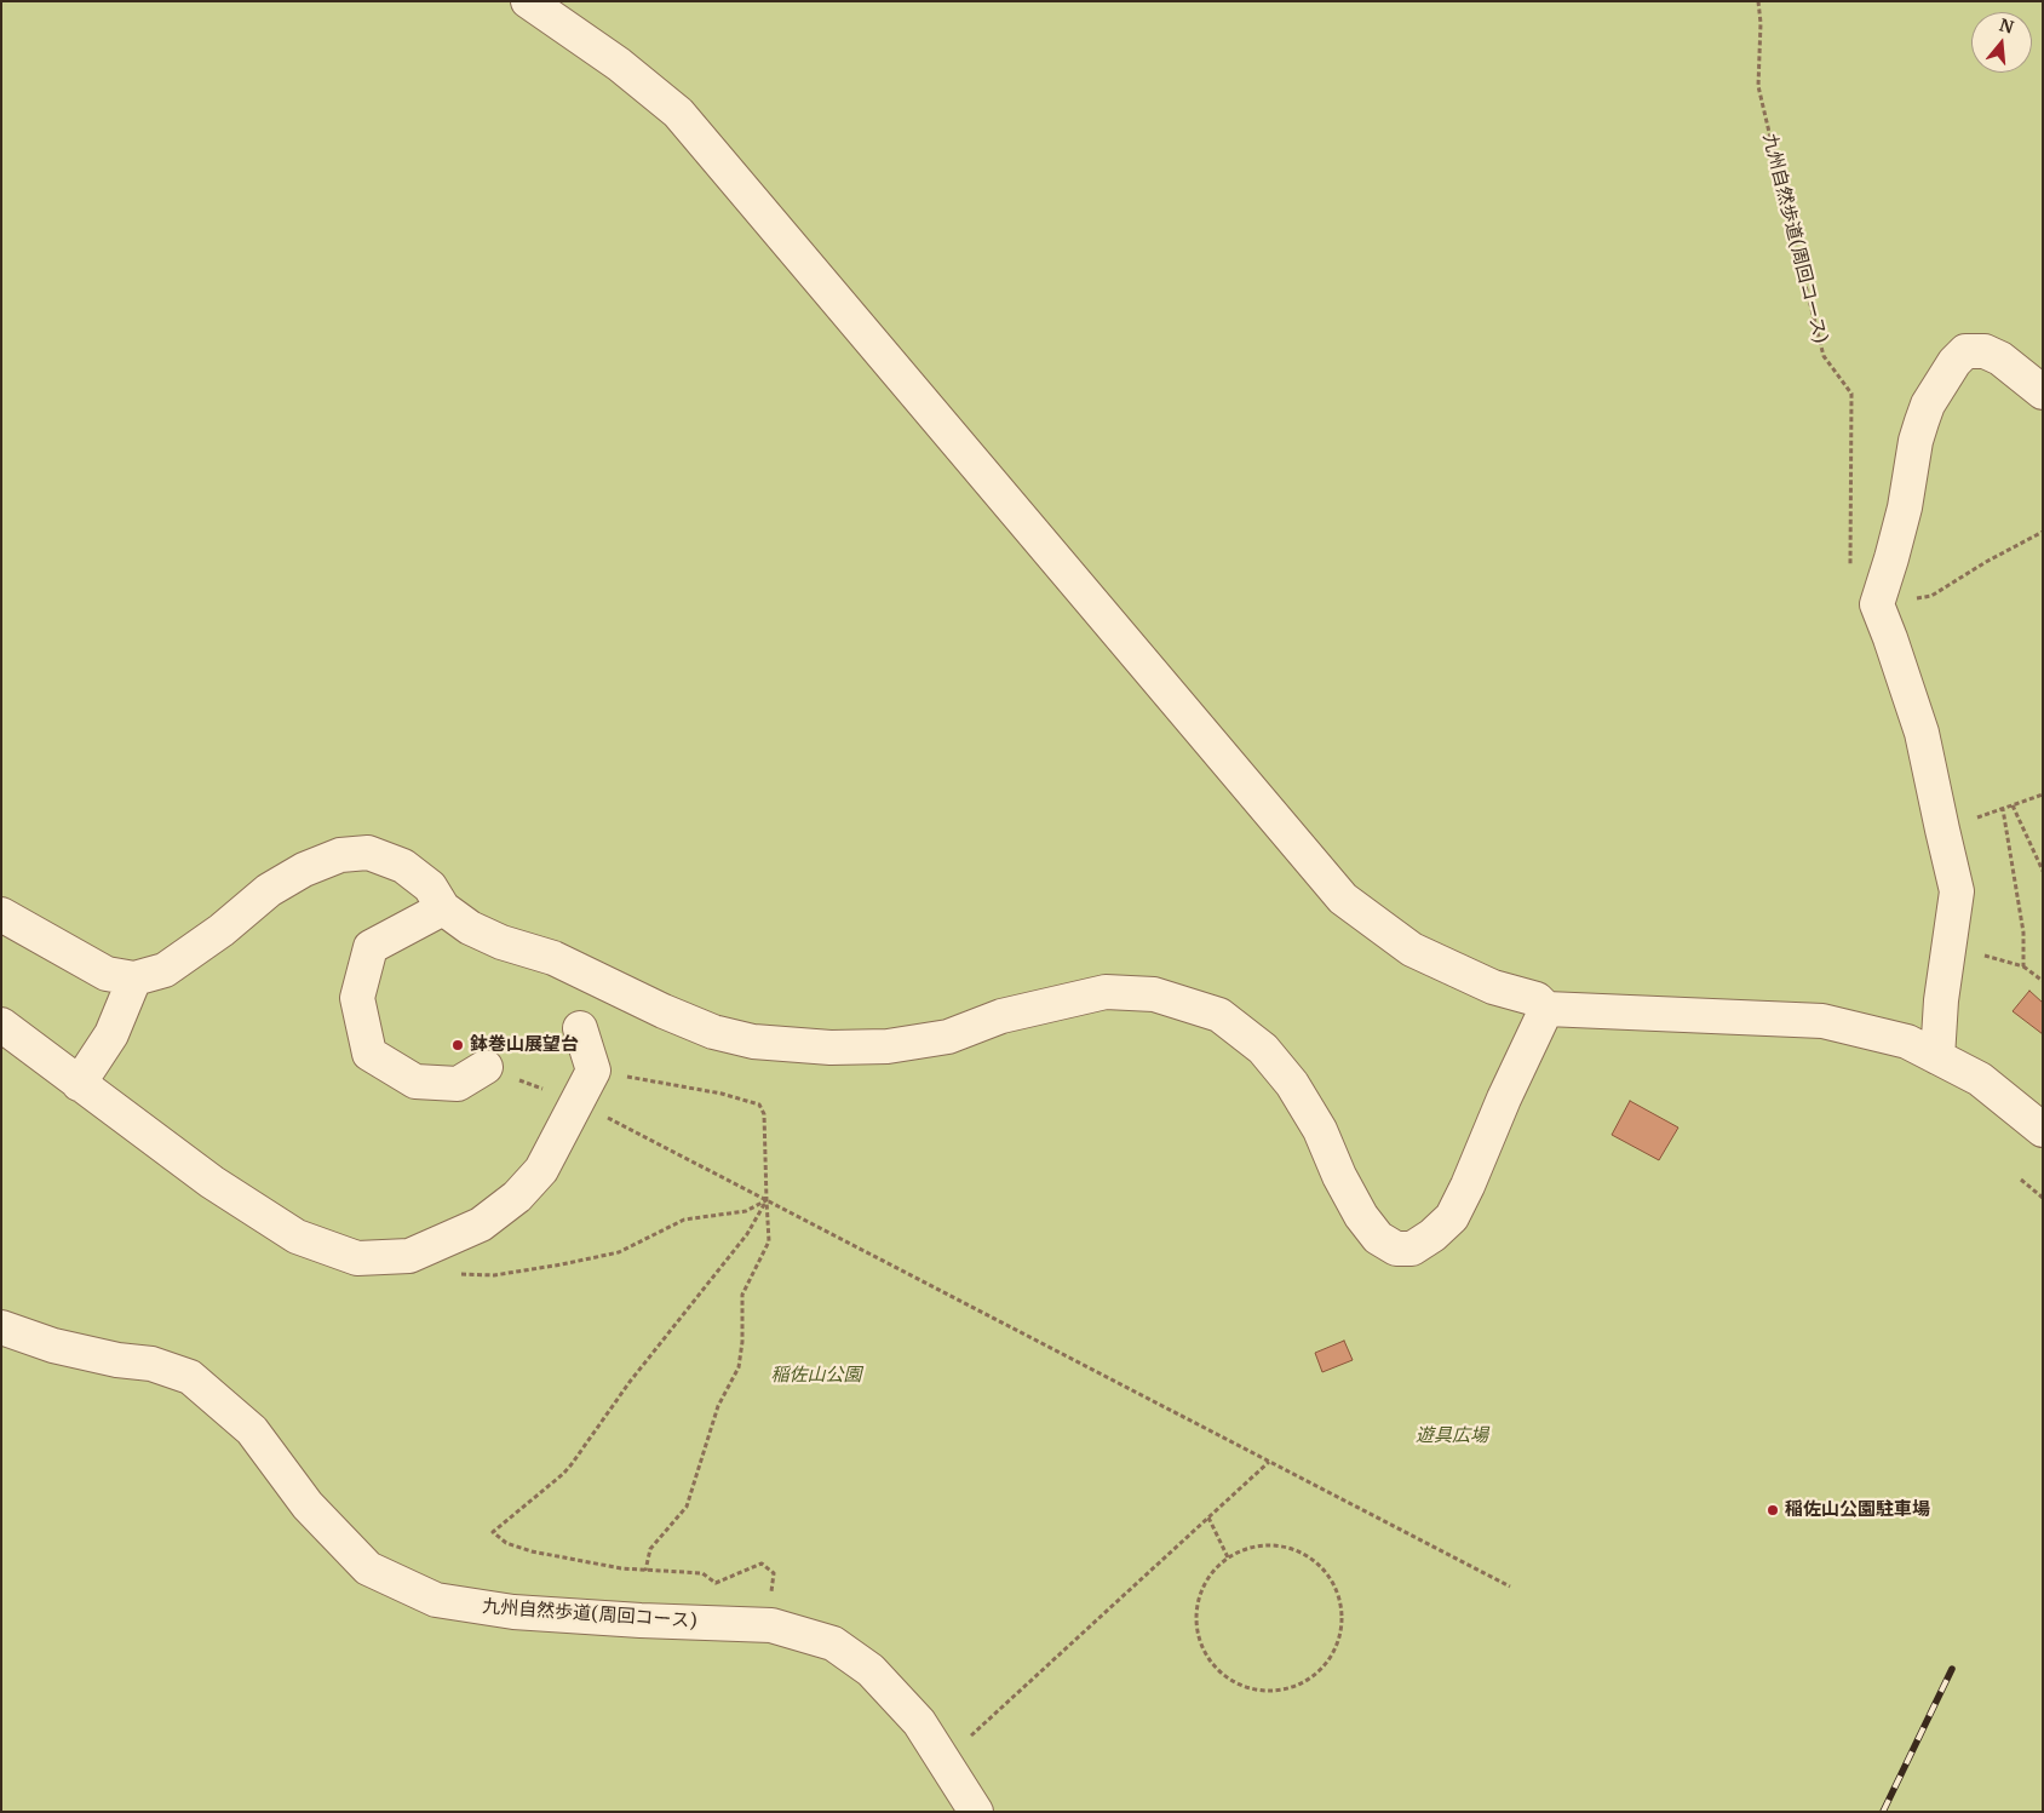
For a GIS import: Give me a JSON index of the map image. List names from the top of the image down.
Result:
{
  "streets": {
    "street": ["九州自然歩道(周回コース)"]
  },
  "parks": ["稲佐山公園", "遊具広場"],
  "places": ["鉢巻山展望台", "稲佐山公園駐車場"],
  "north": "top"
}
